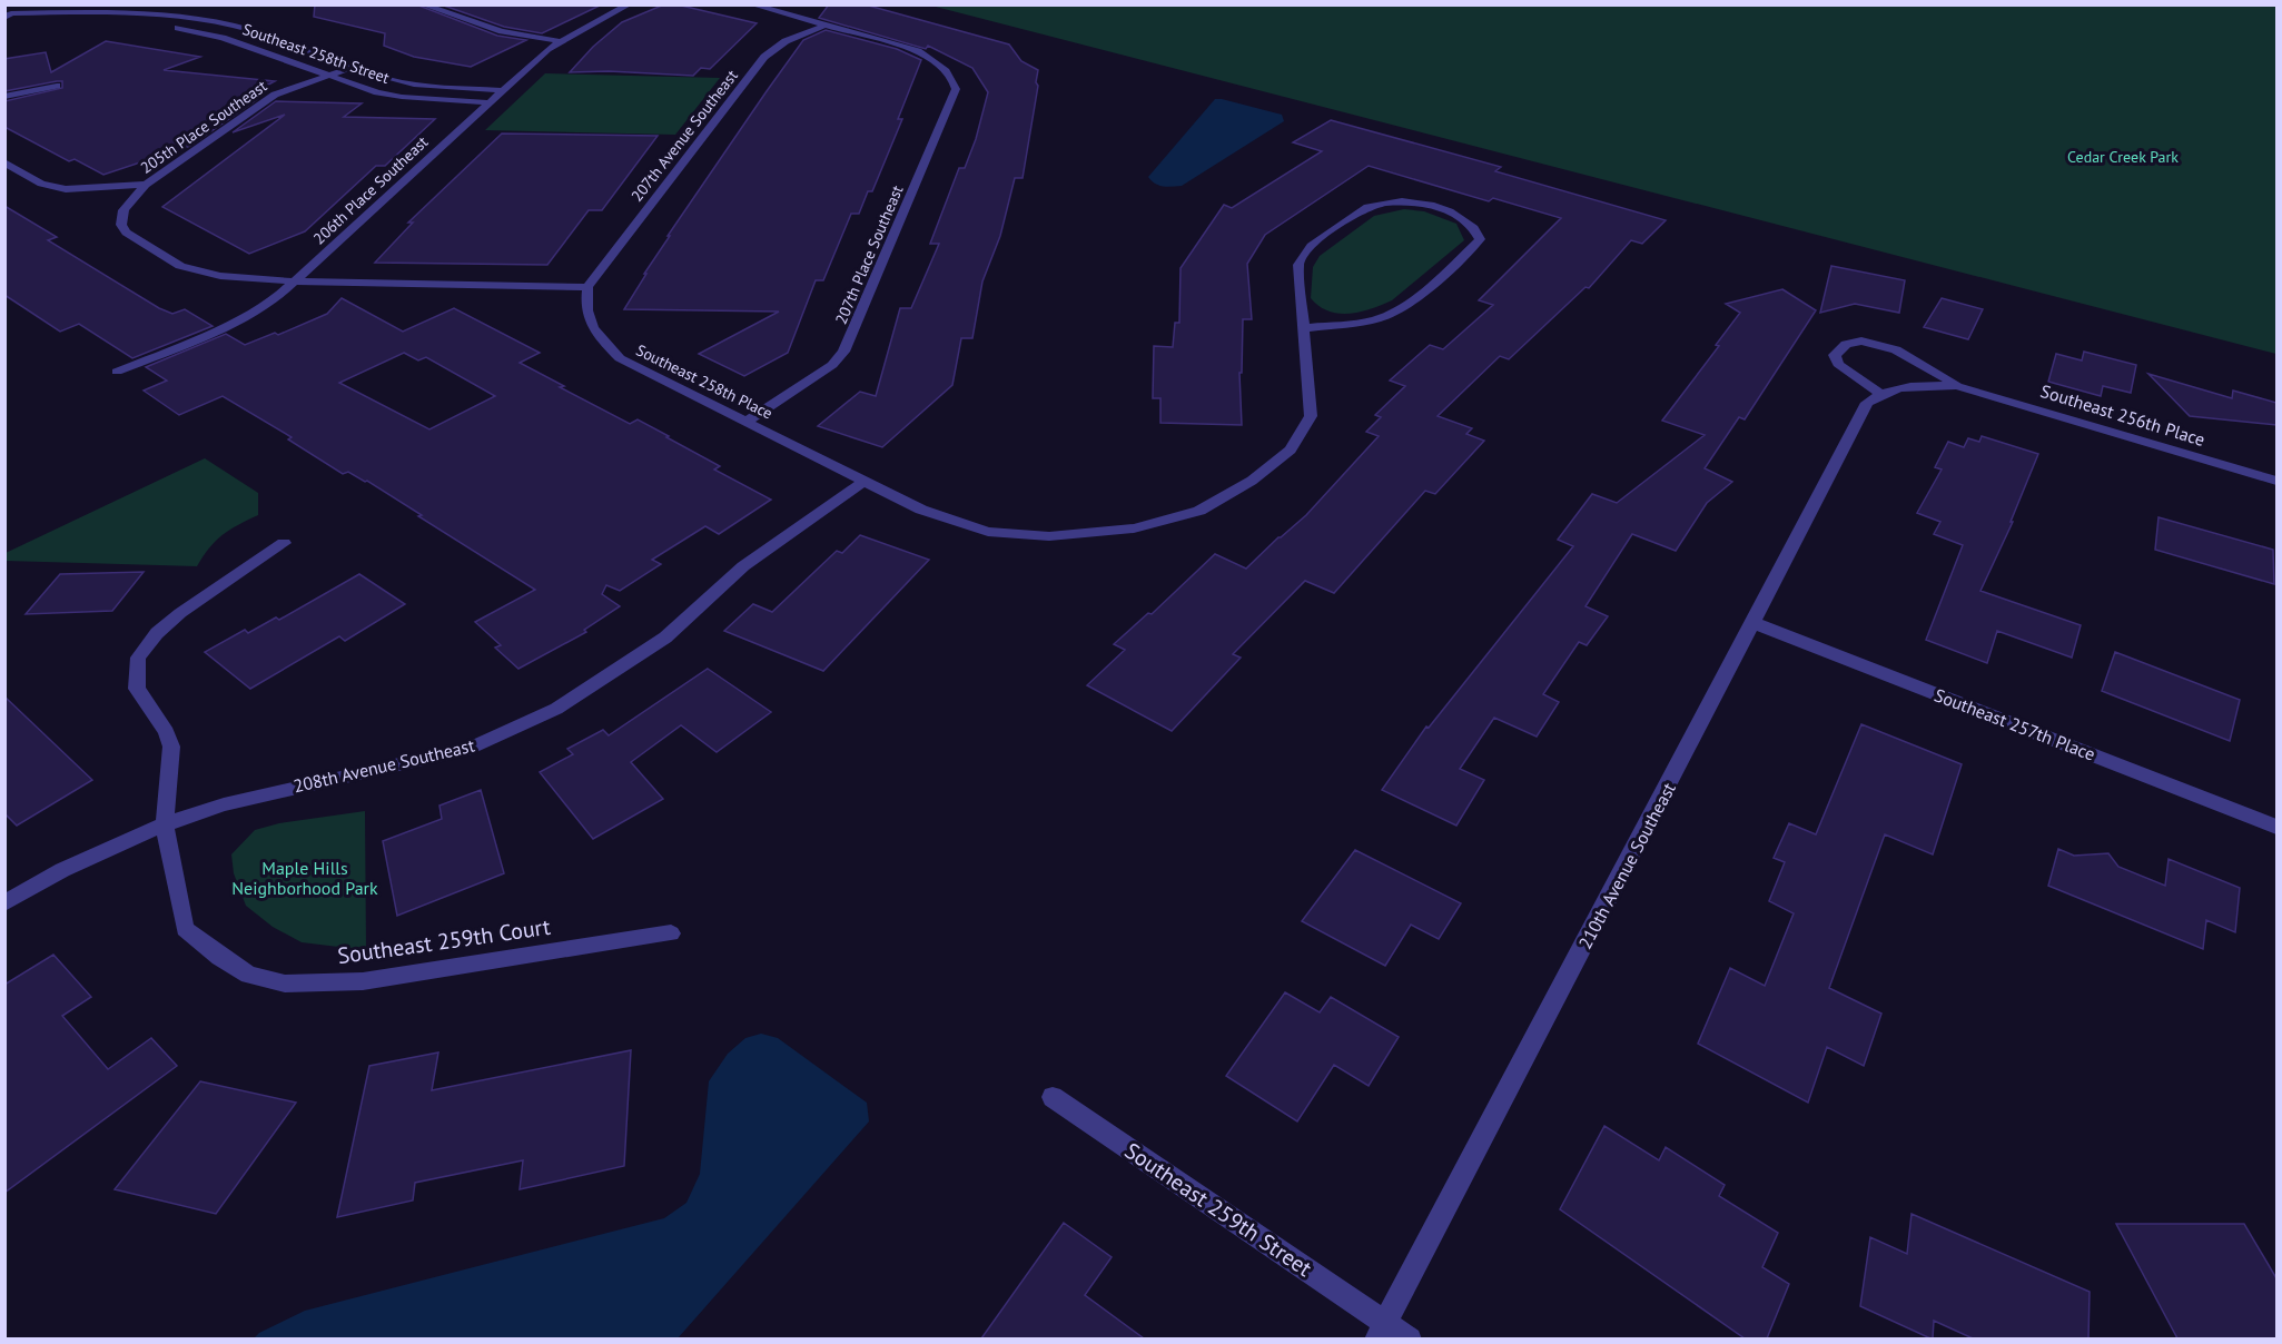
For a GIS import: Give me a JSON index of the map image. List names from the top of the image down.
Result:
{
  "streets": {
    "street": [
      "Southeast 258th Street",
      "205th Place Southeast",
      "207th Avenue Southeast",
      "206th Place Southeast",
      "207th Place Southeast",
      "Southeast 258th Place",
      "Southeast 256th Place",
      "Southeast 257th Place",
      "208th Avenue Southeast",
      "210th Avenue Southeast",
      "Southeast 259th Court",
      "Southeast 259th Street"
    ]
  },
  "crossings": [
    ["Southeast 258th Street", "205th Place Southeast"],
    ["Southeast 258th Street", "206th Place Southeast"],
    ["205th Place Southeast", "206th Place Southeast"],
    ["207th Avenue Southeast", "207th Place Southeast"],
    ["207th Avenue Southeast", "Southeast 258th Place"],
    ["207th Place Southeast", "Southeast 258th Place"],
    ["Southeast 258th Place", "208th Avenue Southeast"],
    ["Southeast 256th Place", "210th Avenue Southeast"],
    ["Southeast 257th Place", "210th Avenue Southeast"],
    ["208th Avenue Southeast", "Southeast 259th Court"],
    ["210th Avenue Southeast", "Southeast 259th Street"]
  ],
  "parks": ["Cedar Creek Park", "Maple Hills Neighborhood Park"]
}
